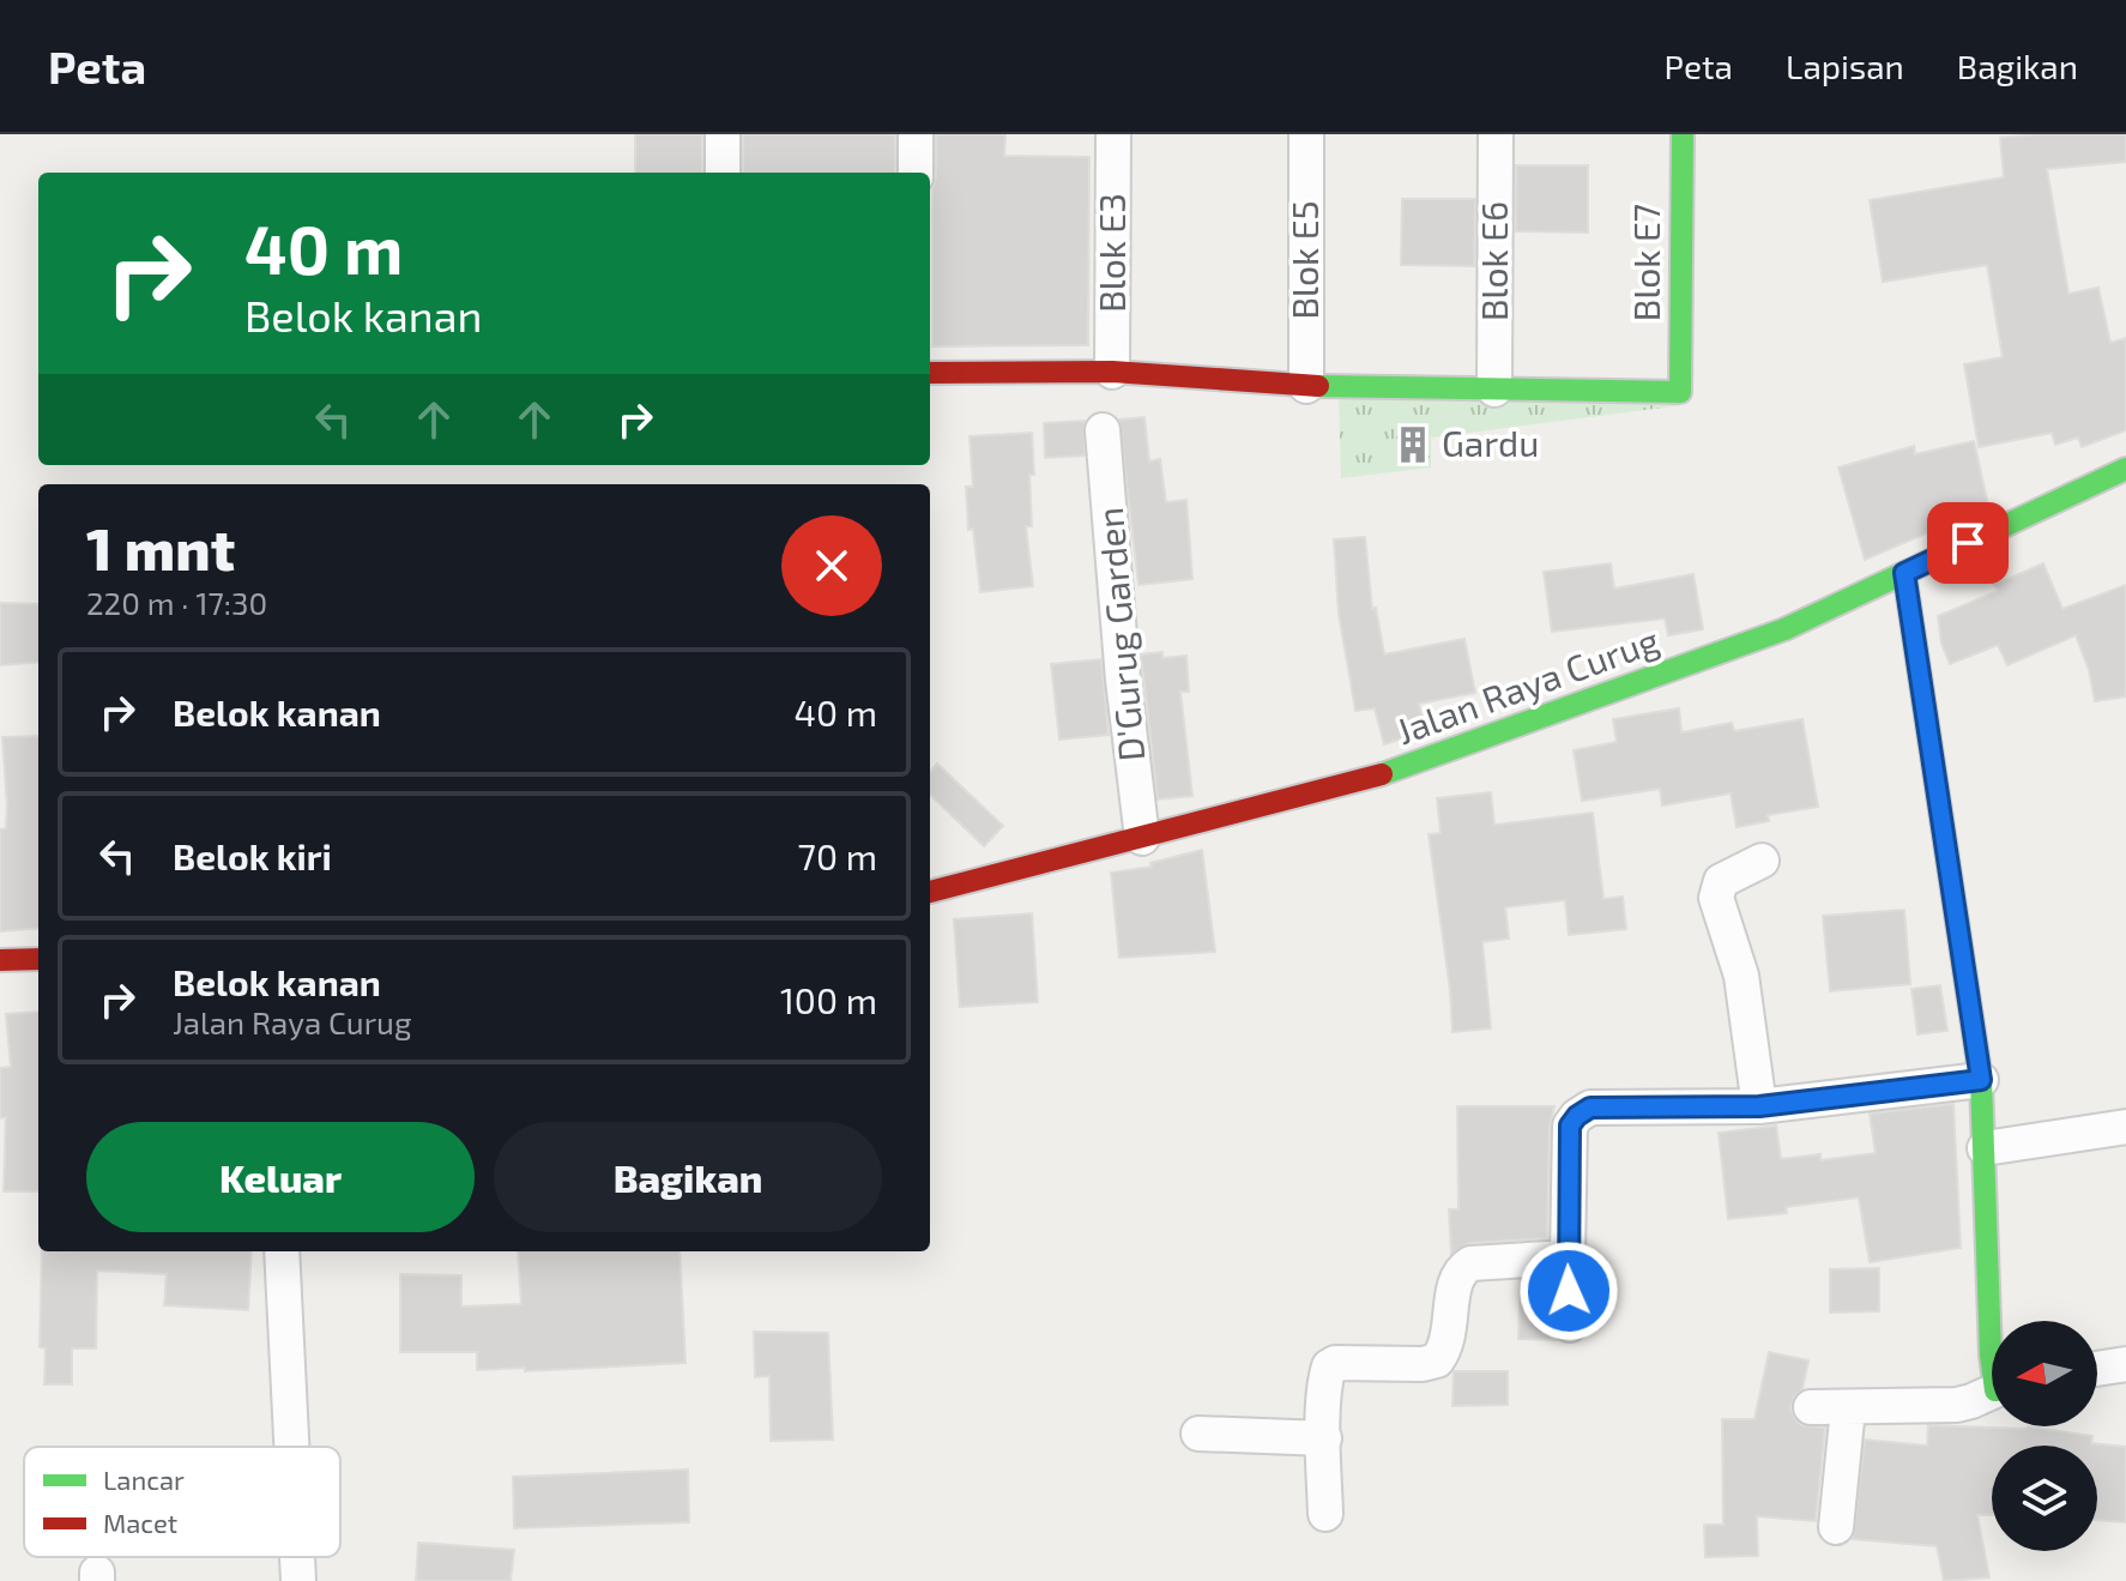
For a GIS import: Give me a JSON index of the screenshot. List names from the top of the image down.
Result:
{
  "streets": {
    "street": [
      "Blok E3",
      "Blok E5",
      "Blok E6",
      "Blok E7",
      "D'Gurug Garden",
      "Jalan Raya Curug"
    ]
  },
  "crossings": [
    ["Blok E6", "Blok E7"],
    ["D'Gurug Garden", "Jalan Raya Curug"]
  ],
  "places": {
    "building": ["Gardu"]
  },
  "legend": ["Lancar", "Macet"],
  "north": "left",
  "page": {
    "header": "Peta",
    "nav": ["Peta", "Lapisan", "Bagikan"],
    "turn": ["40 m", "Belok kanan"],
    "heading": ["1 mnt", "220 m · 17:30"],
    "list": [
      {
        "name": "Belok kanan",
        "value": "40 m"
      },
      {
        "name": "Belok kiri",
        "value": "70 m"
      },
      {
        "name": "Belok kanan",
        "note": "Jalan Raya Curug",
        "value": "100 m"
      }
    ],
    "buttons": ["Keluar", "Bagikan"]
  }
}
